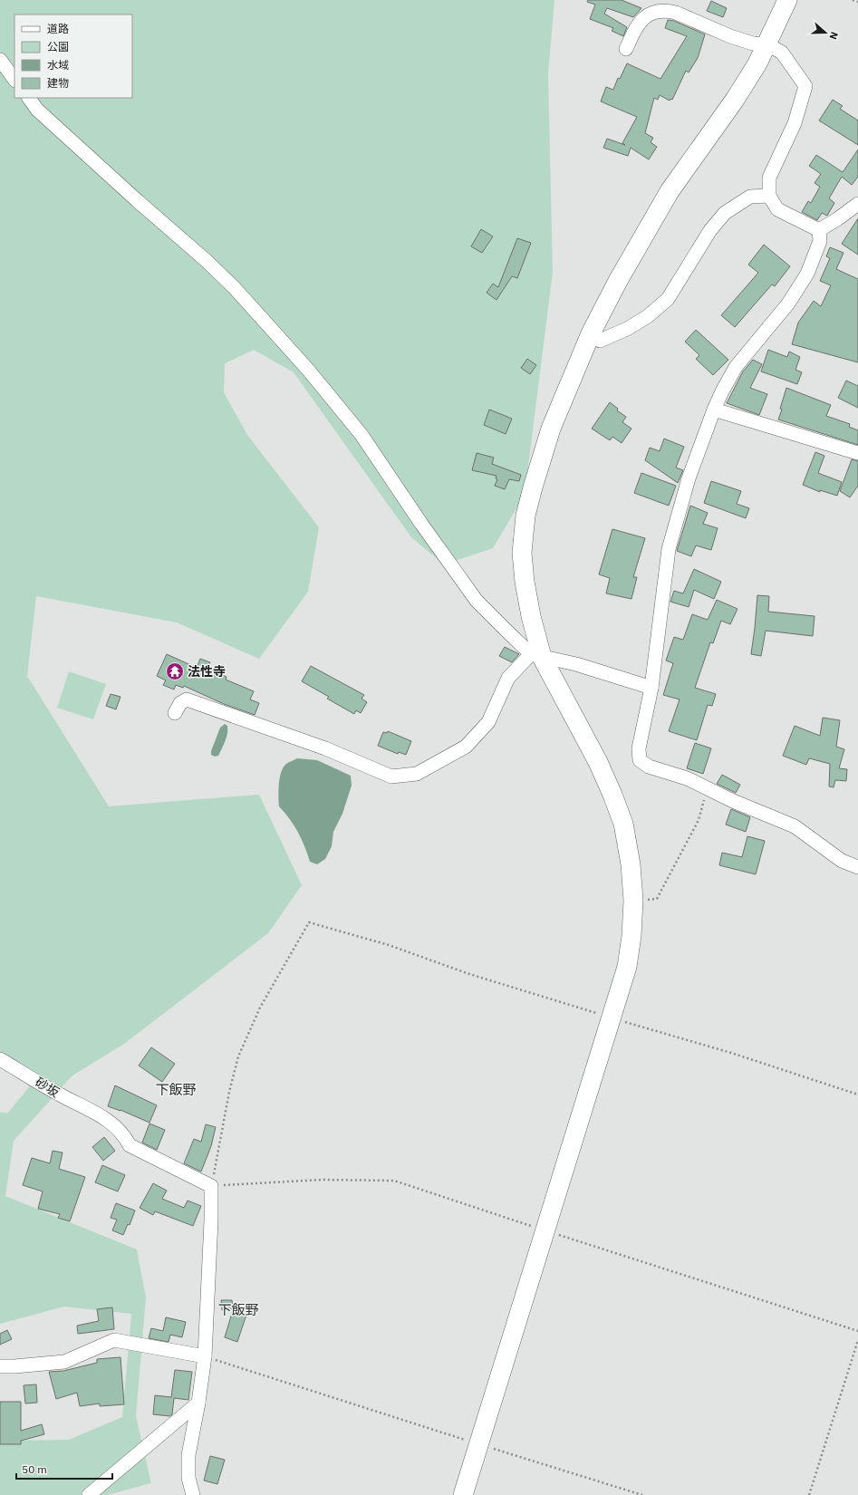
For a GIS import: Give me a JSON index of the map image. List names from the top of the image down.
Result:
{
  "streets": {
    "street": ["砂坂"]
  },
  "districts": ["下飯野", "下飯野"],
  "places": {
    "temple": ["法性寺"]
  },
  "legend": [
    "道路",
    "公園",
    "水域",
    "建物"
  ],
  "scale_bar": "50 m",
  "north": "right"
}
